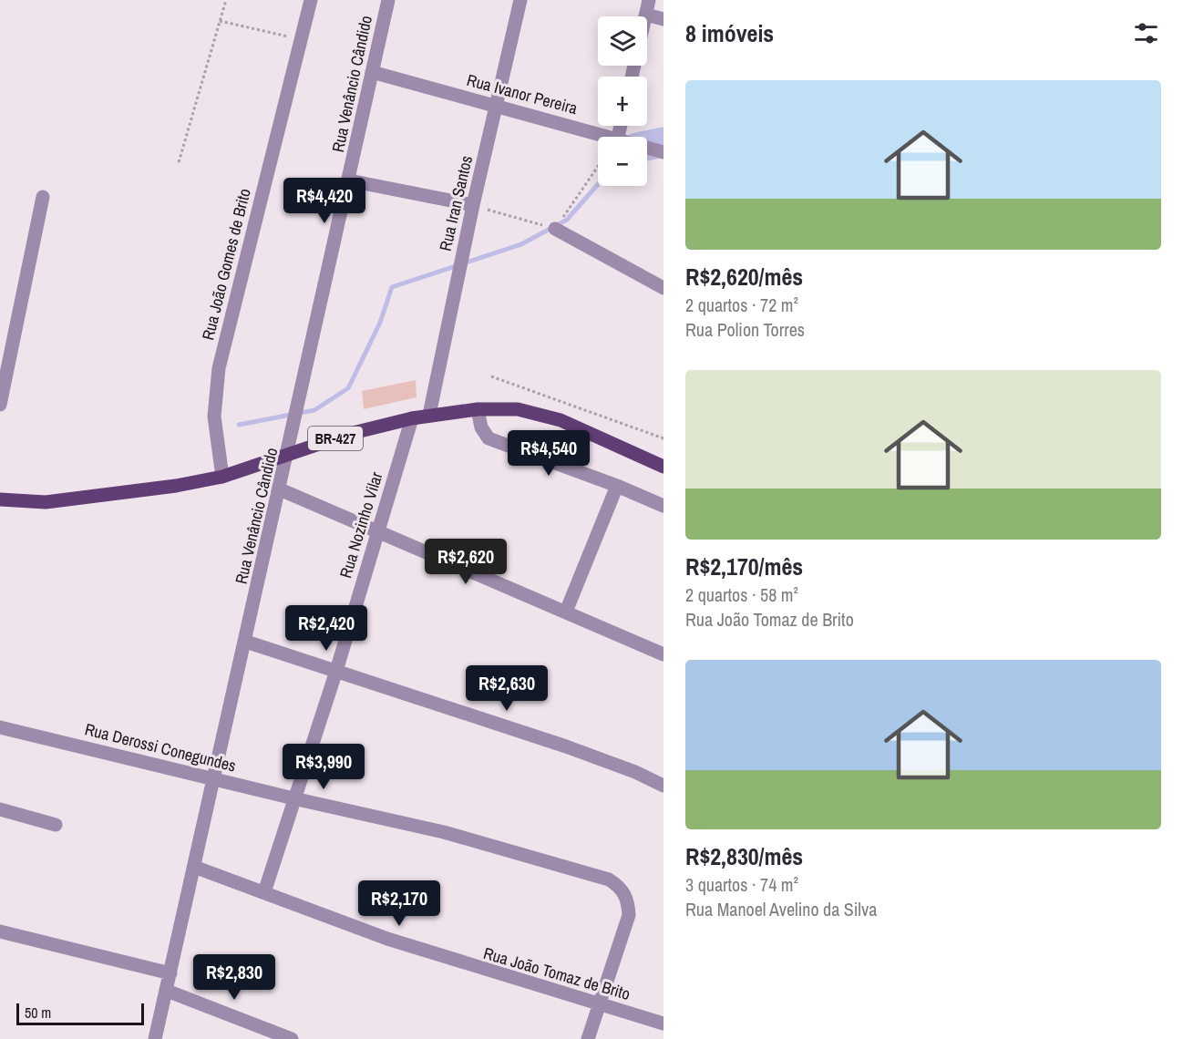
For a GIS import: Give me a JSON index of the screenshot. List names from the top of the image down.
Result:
{
  "streets": {
    "main road": ["BR-427"],
    "street": [
      "Rua Venâncio Cândido",
      "Rua Ivanor Pereira",
      "Rua Iran Santos",
      "Rua João Gomes de Brito",
      "Rua Nozinho Vilar",
      "Rua Derossi Conegundes",
      "Rua João Tomaz de Brito"
    ]
  },
  "crossings": [
    ["Rua Venâncio Cândido", "Rua Ivanor Pereira"],
    ["Rua Venâncio Cândido", "BR-427"],
    ["Rua Venâncio Cândido", "Rua Derossi Conegundes"],
    ["Rua Venâncio Cândido", "Rua João Tomaz de Brito"],
    ["Rua Ivanor Pereira", "Rua Iran Santos"],
    ["Rua Iran Santos", "BR-427"],
    ["Rua João Gomes de Brito", "BR-427"],
    ["BR-427", "Rua Nozinho Vilar"],
    ["Rua Nozinho Vilar", "Rua Derossi Conegundes"],
    ["Rua Nozinho Vilar", "Rua João Tomaz de Brito"],
    ["Rua Derossi Conegundes", "Rua João Tomaz de Brito"]
  ],
  "scale_bar": "50 m",
  "page": {
    "heading": "8 imóveis",
    "map_buttons": ["+", "−"],
    "list": [
      {
        "name": "R$2,620/mês",
        "note": "2 quartos · 72 m² · Rua Polion Torres"
      },
      {
        "name": "R$2,170/mês",
        "note": "2 quartos · 58 m² · Rua João Tomaz de Brito"
      },
      {
        "name": "R$2,830/mês",
        "note": "3 quartos · 74 m² · Rua Manoel Avelino da Silva"
      }
    ],
    "price": [
      "R$4,420",
      "R$4,540",
      "R$2,620",
      "R$2,420",
      "R$2,630",
      "R$3,990",
      "R$2,170",
      "R$2,830"
    ],
    "scale": "50 m"
  }
}
